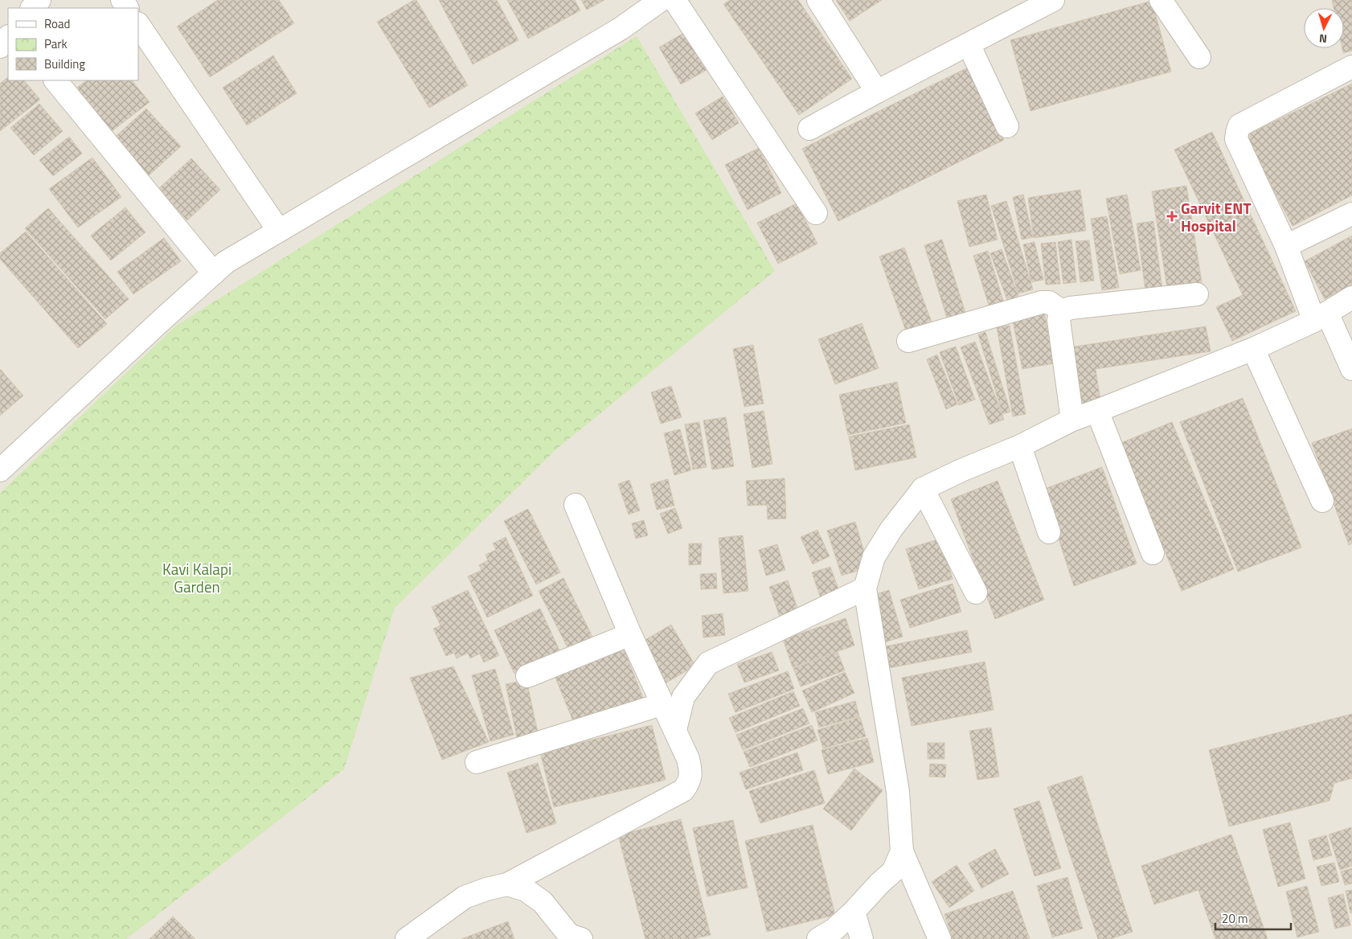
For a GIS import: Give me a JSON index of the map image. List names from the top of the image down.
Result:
{
  "parks": ["Kavi Kalapi Garden"],
  "places": {
    "health": ["Garvit ENT Hospital"]
  },
  "legend": ["Road", "Park", "Building"],
  "scale_bar": "20 m",
  "north": "bottom"
}
